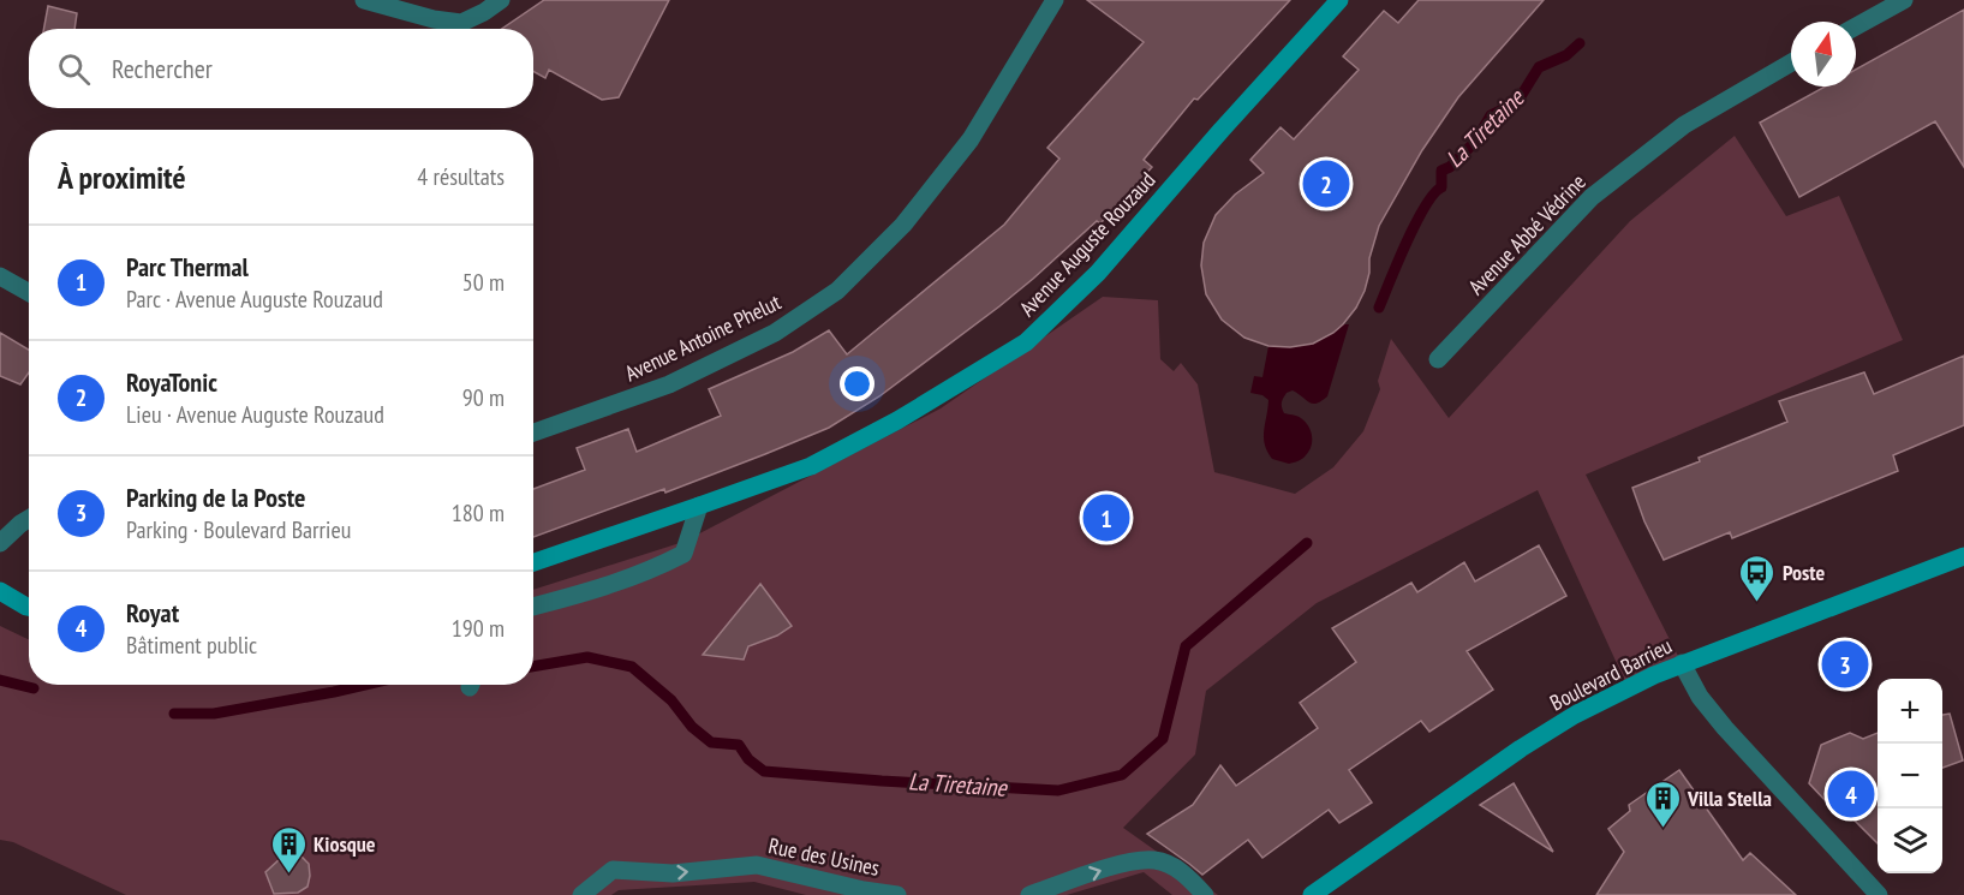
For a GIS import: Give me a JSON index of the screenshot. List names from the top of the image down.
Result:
{
  "streets": {
    "main road": ["Avenue Auguste Rouzaud", "Boulevard Barrieu"],
    "street": ["Avenue Abbé Védrine", "Avenue Antoine Phelut", "Rue des Usines"]
  },
  "one_way": ["Rue des Usines"],
  "water": ["La Tiretaine"],
  "places": {
    "bus stop": ["Poste"],
    "building": ["Villa Stella", "Kiosque"]
  },
  "north": "top",
  "page": {
    "search": "Rechercher",
    "heading": ["À proximité", "4 résultats"],
    "pins": [
      "2",
      "1",
      "3",
      "4"
    ],
    "list": [
      {
        "mark": "1",
        "name": "Parc Thermal",
        "note": "Parc · Avenue Auguste Rouzaud",
        "value": "50 m"
      },
      {
        "mark": "2",
        "name": "RoyaTonic",
        "note": "Lieu · Avenue Auguste Rouzaud",
        "value": "90 m"
      },
      {
        "mark": "3",
        "name": "Parking de la Poste",
        "note": "Parking · Boulevard Barrieu",
        "value": "180 m"
      },
      {
        "mark": "4",
        "name": "Royat",
        "note": "Bâtiment public",
        "value": "190 m"
      }
    ],
    "map_buttons": ["+", "−"]
  }
}
